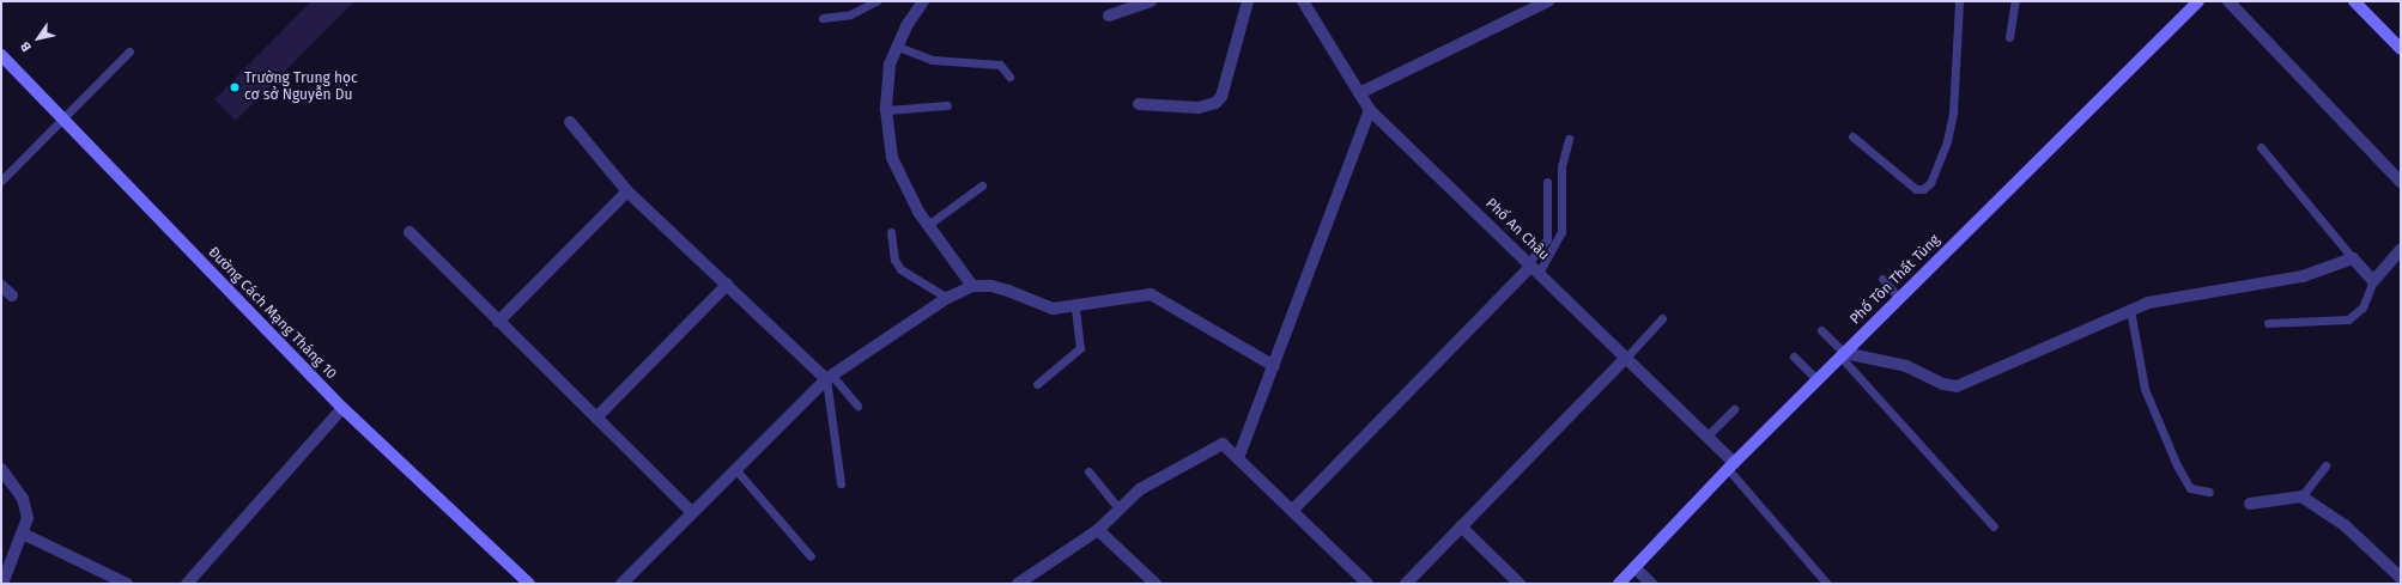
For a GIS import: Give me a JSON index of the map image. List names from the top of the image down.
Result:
{
  "streets": {
    "street": ["Phố An Châu", "Phố Tôn Thất Tùng", "Đường Cách Mạng Tháng 10"]
  },
  "crossings": [
    ["Phố An Châu", "Phố Tôn Thất Tùng"]
  ],
  "places": ["Trường Trung học cơ sở Nguyễn Du"],
  "north": "bottom left"
}
